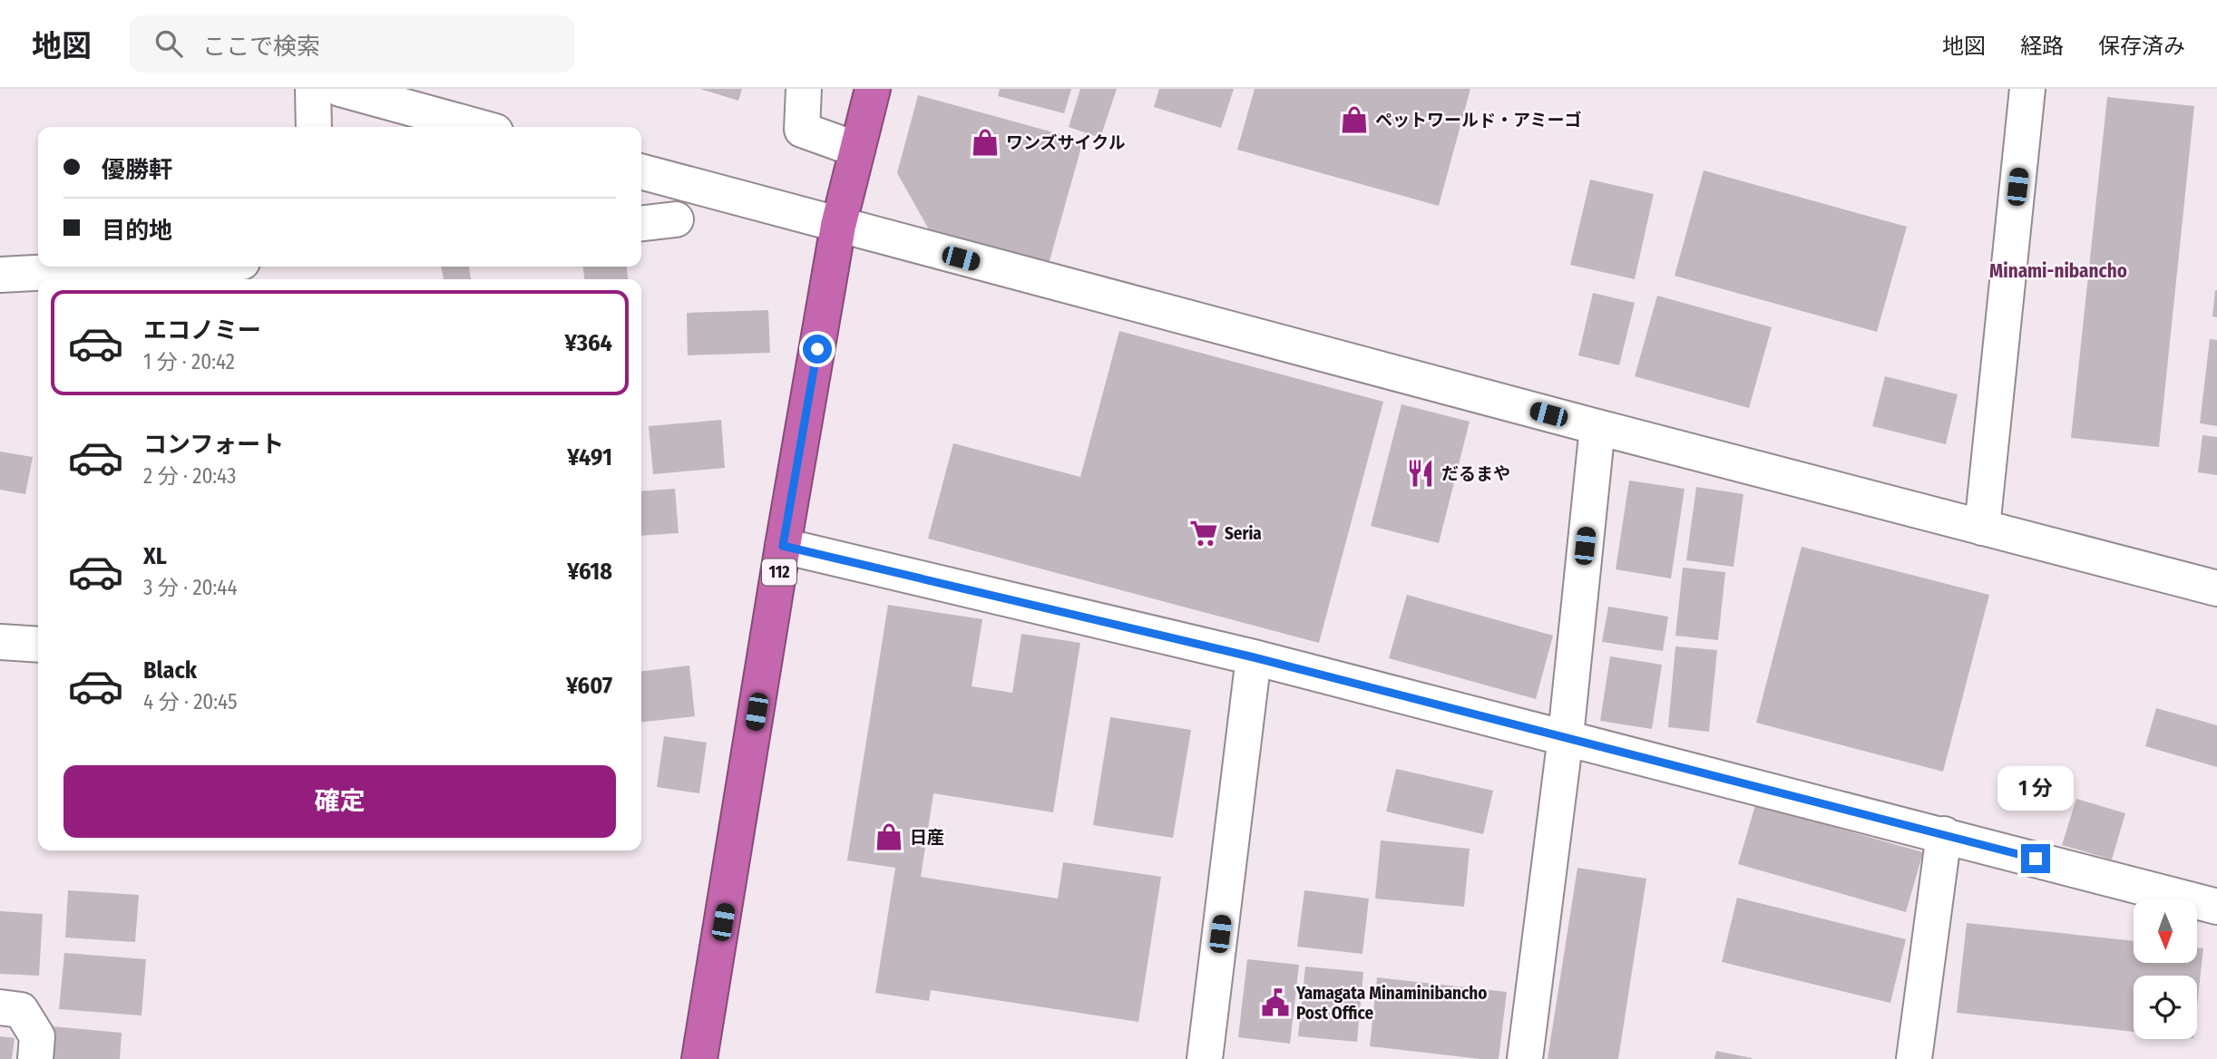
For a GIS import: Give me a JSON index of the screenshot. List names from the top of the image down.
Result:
{
  "streets": {
    "highway": ["112"]
  },
  "districts": ["Minami-nibancho"],
  "places": {
    "shop": ["ペットワールド・アミーゴ", "ワンズサイクル", "日産"],
    "restaurant": ["だるまや"],
    "supermarket": ["Seria"],
    "public building": ["Yamagata Minaminibancho Post Office"]
  },
  "north": "bottom",
  "page": {
    "header": "地図",
    "search": "ここで検索",
    "nav": ["地図", "経路", "保存済み"],
    "banner": ["優勝軒", "目的地"],
    "list": [
      {
        "name": "エコノミー",
        "note": "1 分 · 20:42",
        "value": "¥364"
      },
      {
        "name": "コンフォート",
        "note": "2 分 · 20:43",
        "value": "¥491"
      },
      {
        "name": "XL",
        "note": "3 分 · 20:44",
        "value": "¥618"
      },
      {
        "name": "Black",
        "note": "4 分 · 20:45",
        "value": "¥607"
      }
    ],
    "buttons": "確定",
    "bubble": "1 分"
  }
}
